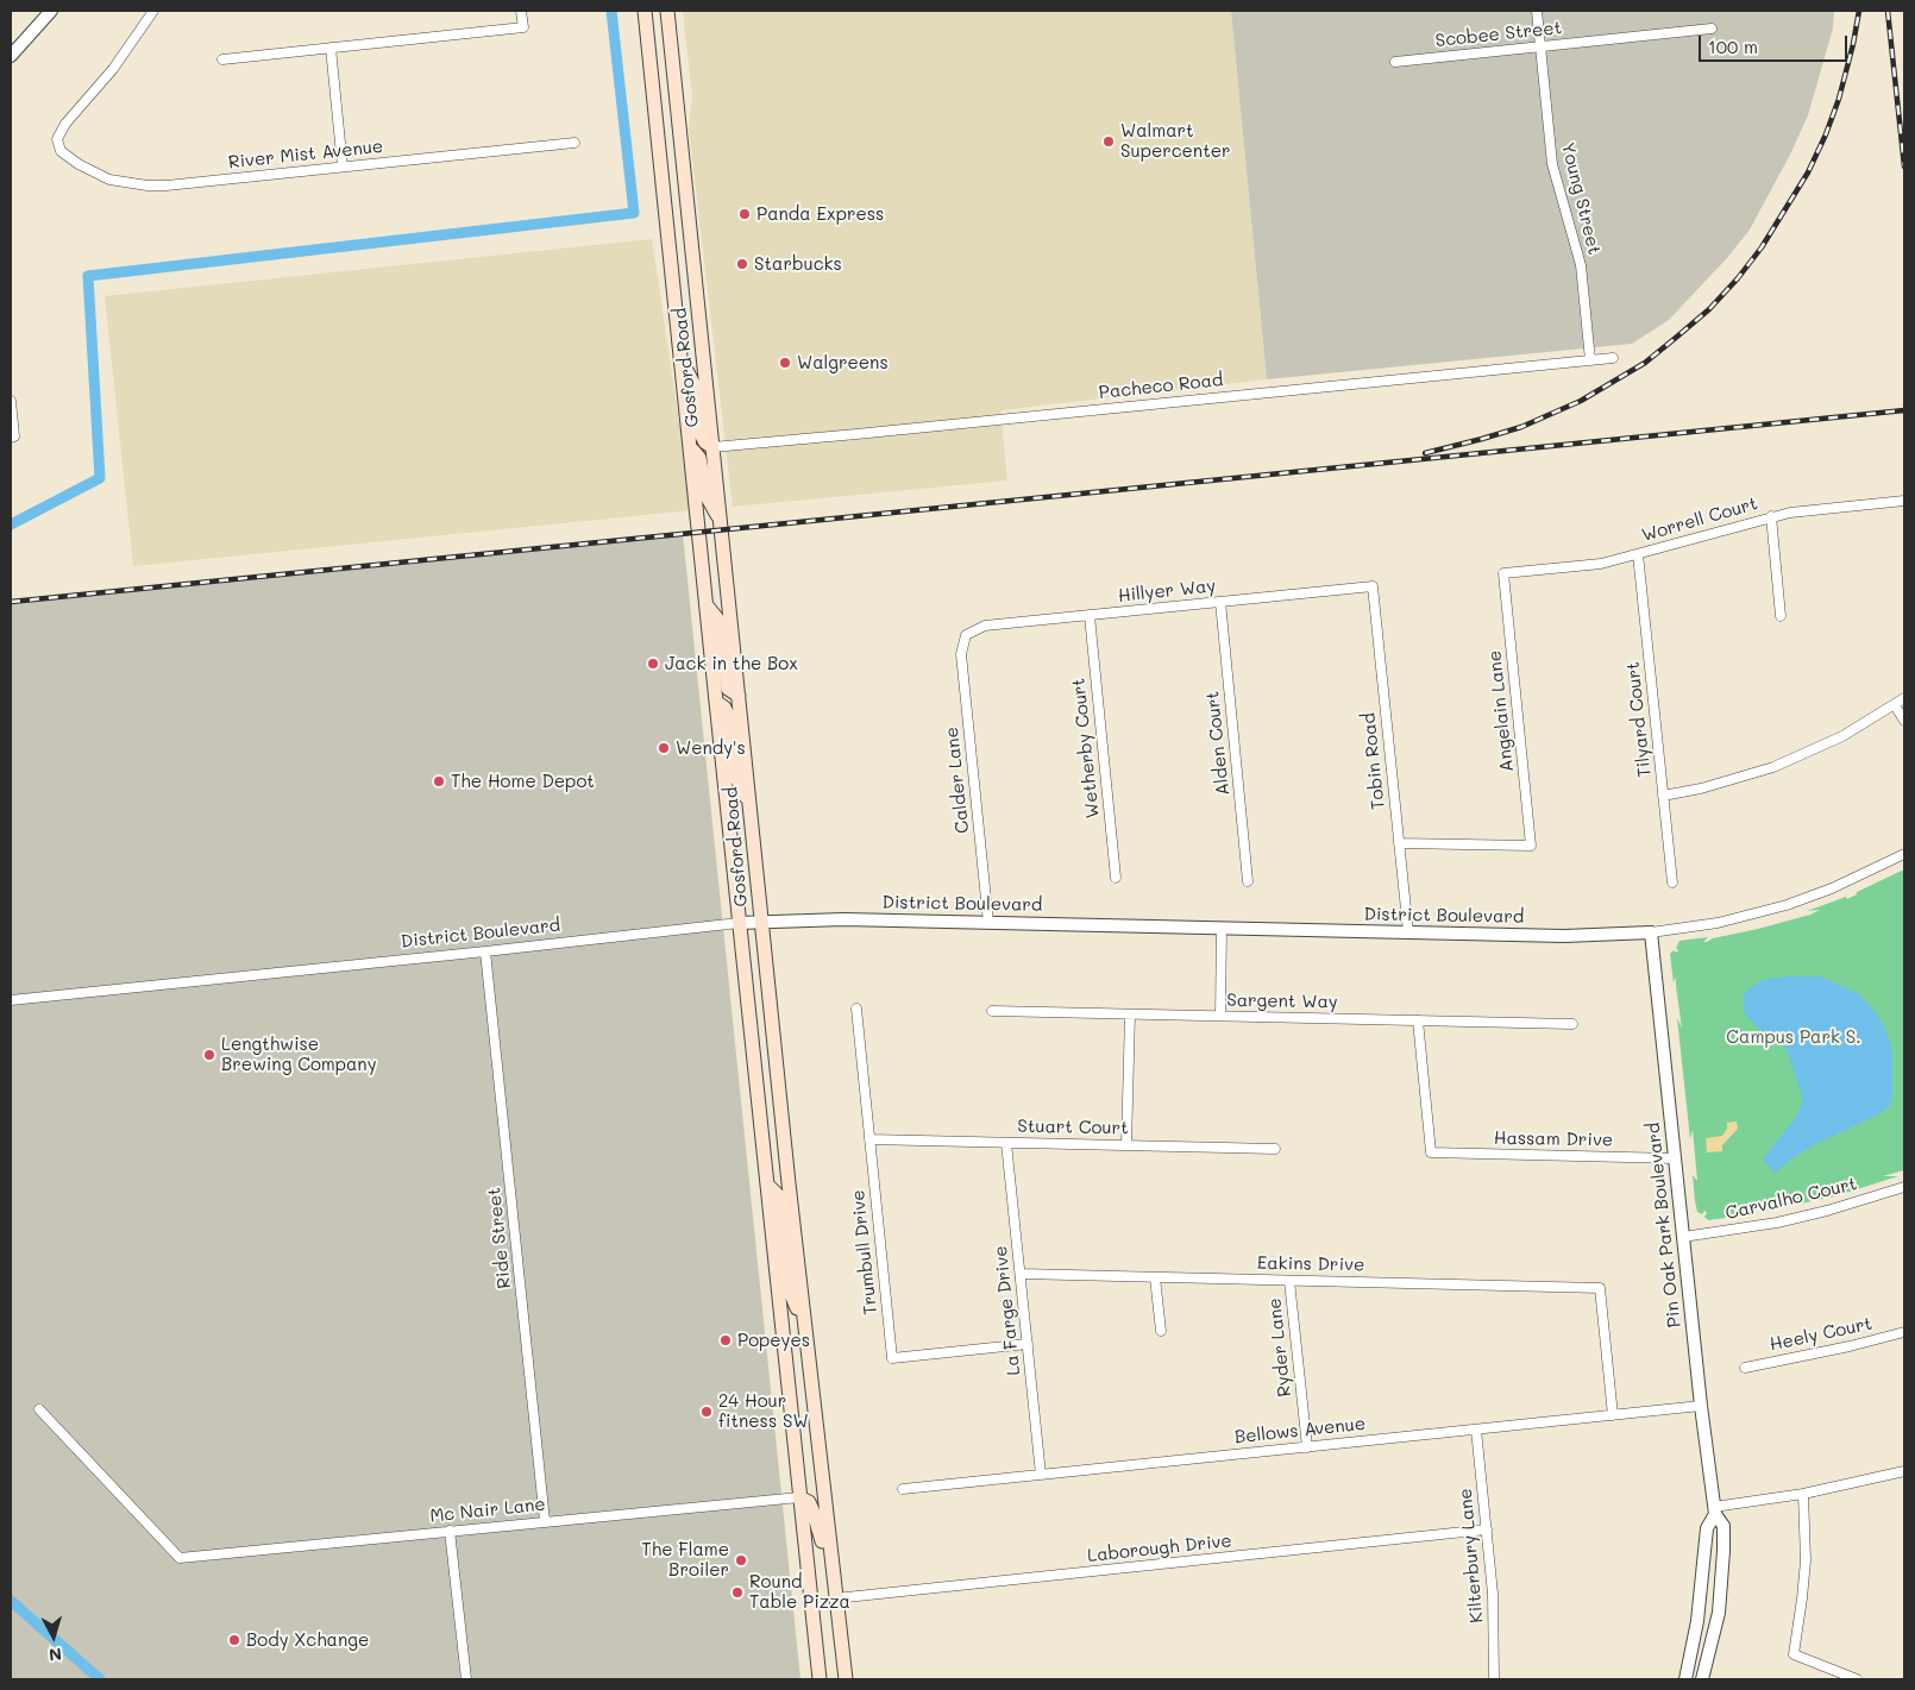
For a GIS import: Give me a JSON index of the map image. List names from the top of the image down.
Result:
{
  "streets": {
    "main road": ["Gosford Road"],
    "street": [
      "Scobee Street",
      "River Mist Avenue",
      "Young Street",
      "Pacheco Road",
      "Worrell Court",
      "Hillyer Way",
      "Angelain Lane",
      "Tilyard Court",
      "Alden Court",
      "Wetherby Court",
      "Tobin Road",
      "Calder Lane",
      "District Boulevard",
      "Sargent Way",
      "Stuart Court",
      "Hassam Drive",
      "Carvalho Court",
      "Pin Oak Park Boulevard",
      "Ride Street",
      "Trumbull Drive",
      "Eakins Drive",
      "La Farge Drive",
      "Heely Court",
      "Ryder Lane",
      "Bellows Avenue",
      "Mc Nair Lane",
      "Laborough Drive",
      "Kilterbury Lane"
    ]
  },
  "crossings": [
    ["Scobee Street", "Young Street"],
    ["Young Street", "Pacheco Road"],
    ["Gosford Road", "Pacheco Road"],
    ["Gosford Road", "District Boulevard"],
    ["Gosford Road", "Mc Nair Lane"],
    ["Gosford Road", "Laborough Drive"],
    ["Worrell Court", "Angelain Lane"],
    ["Worrell Court", "Tilyard Court"],
    ["Hillyer Way", "Alden Court"],
    ["Hillyer Way", "Wetherby Court"],
    ["Hillyer Way", "Tobin Road"],
    ["Hillyer Way", "Calder Lane"],
    ["Angelain Lane", "Tobin Road"],
    ["Tobin Road", "District Boulevard"],
    ["Calder Lane", "District Boulevard"],
    ["District Boulevard", "Pin Oak Park Boulevard"],
    ["District Boulevard", "Ride Street"],
    ["Sargent Way", "Hassam Drive"],
    ["Stuart Court", "Trumbull Drive"],
    ["Stuart Court", "La Farge Drive"],
    ["Hassam Drive", "Pin Oak Park Boulevard"],
    ["Carvalho Court", "Pin Oak Park Boulevard"],
    ["Pin Oak Park Boulevard", "Bellows Avenue"],
    ["Ride Street", "Mc Nair Lane"],
    ["Trumbull Drive", "La Farge Drive"],
    ["Eakins Drive", "La Farge Drive"],
    ["Eakins Drive", "Ryder Lane"],
    ["Eakins Drive", "Bellows Avenue"],
    ["La Farge Drive", "Bellows Avenue"],
    ["Ryder Lane", "Bellows Avenue"],
    ["Bellows Avenue", "Kilterbury Lane"],
    ["Laborough Drive", "Kilterbury Lane"]
  ],
  "parks": ["Campus Park S."],
  "places": [
    "Walmart Supercenter",
    "Panda Express",
    "Starbucks",
    "Walgreens",
    "Jack in the Box",
    "Wendy's",
    "The Home Depot",
    "Lengthwise Brewing Company",
    "Popeyes",
    "24 Hour fitness SW",
    "The Flame Broiler",
    "Round Table Pizza",
    "Body Xchange"
  ],
  "scale_bar": "100 m",
  "north": "bottom"
}
